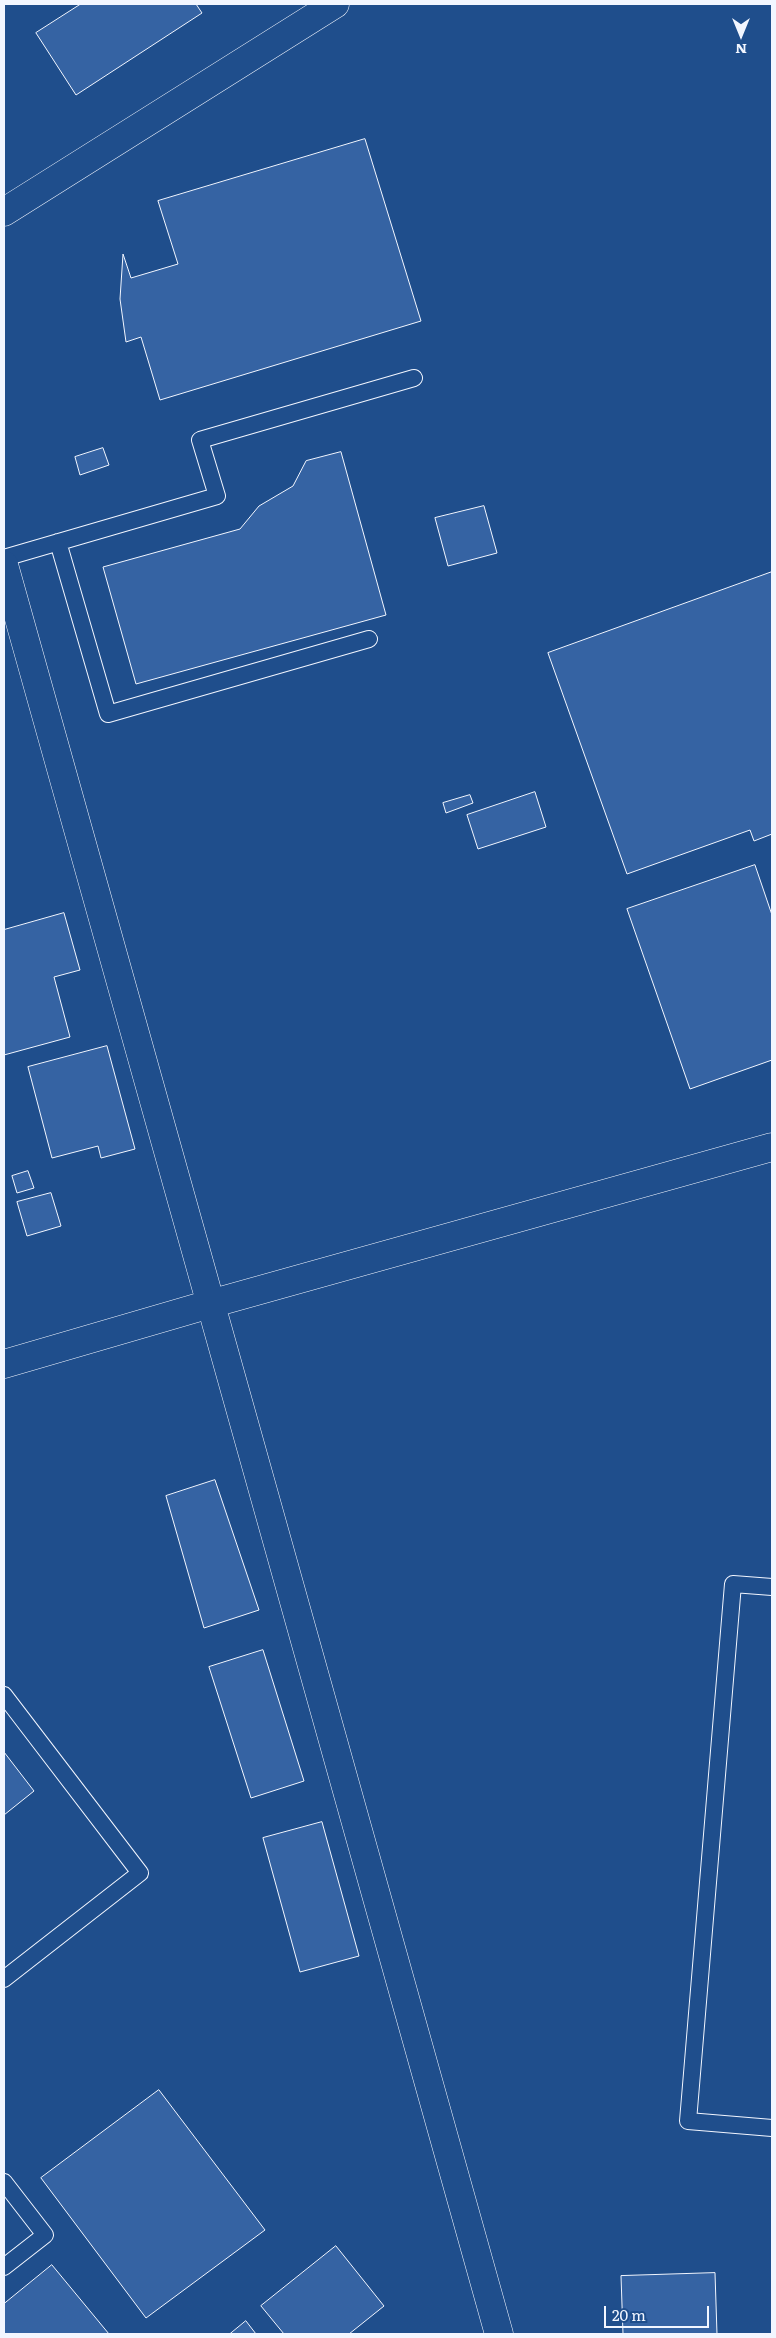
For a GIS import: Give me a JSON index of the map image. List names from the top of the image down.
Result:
{
  "scale_bar": "20 m",
  "north": "bottom"
}
